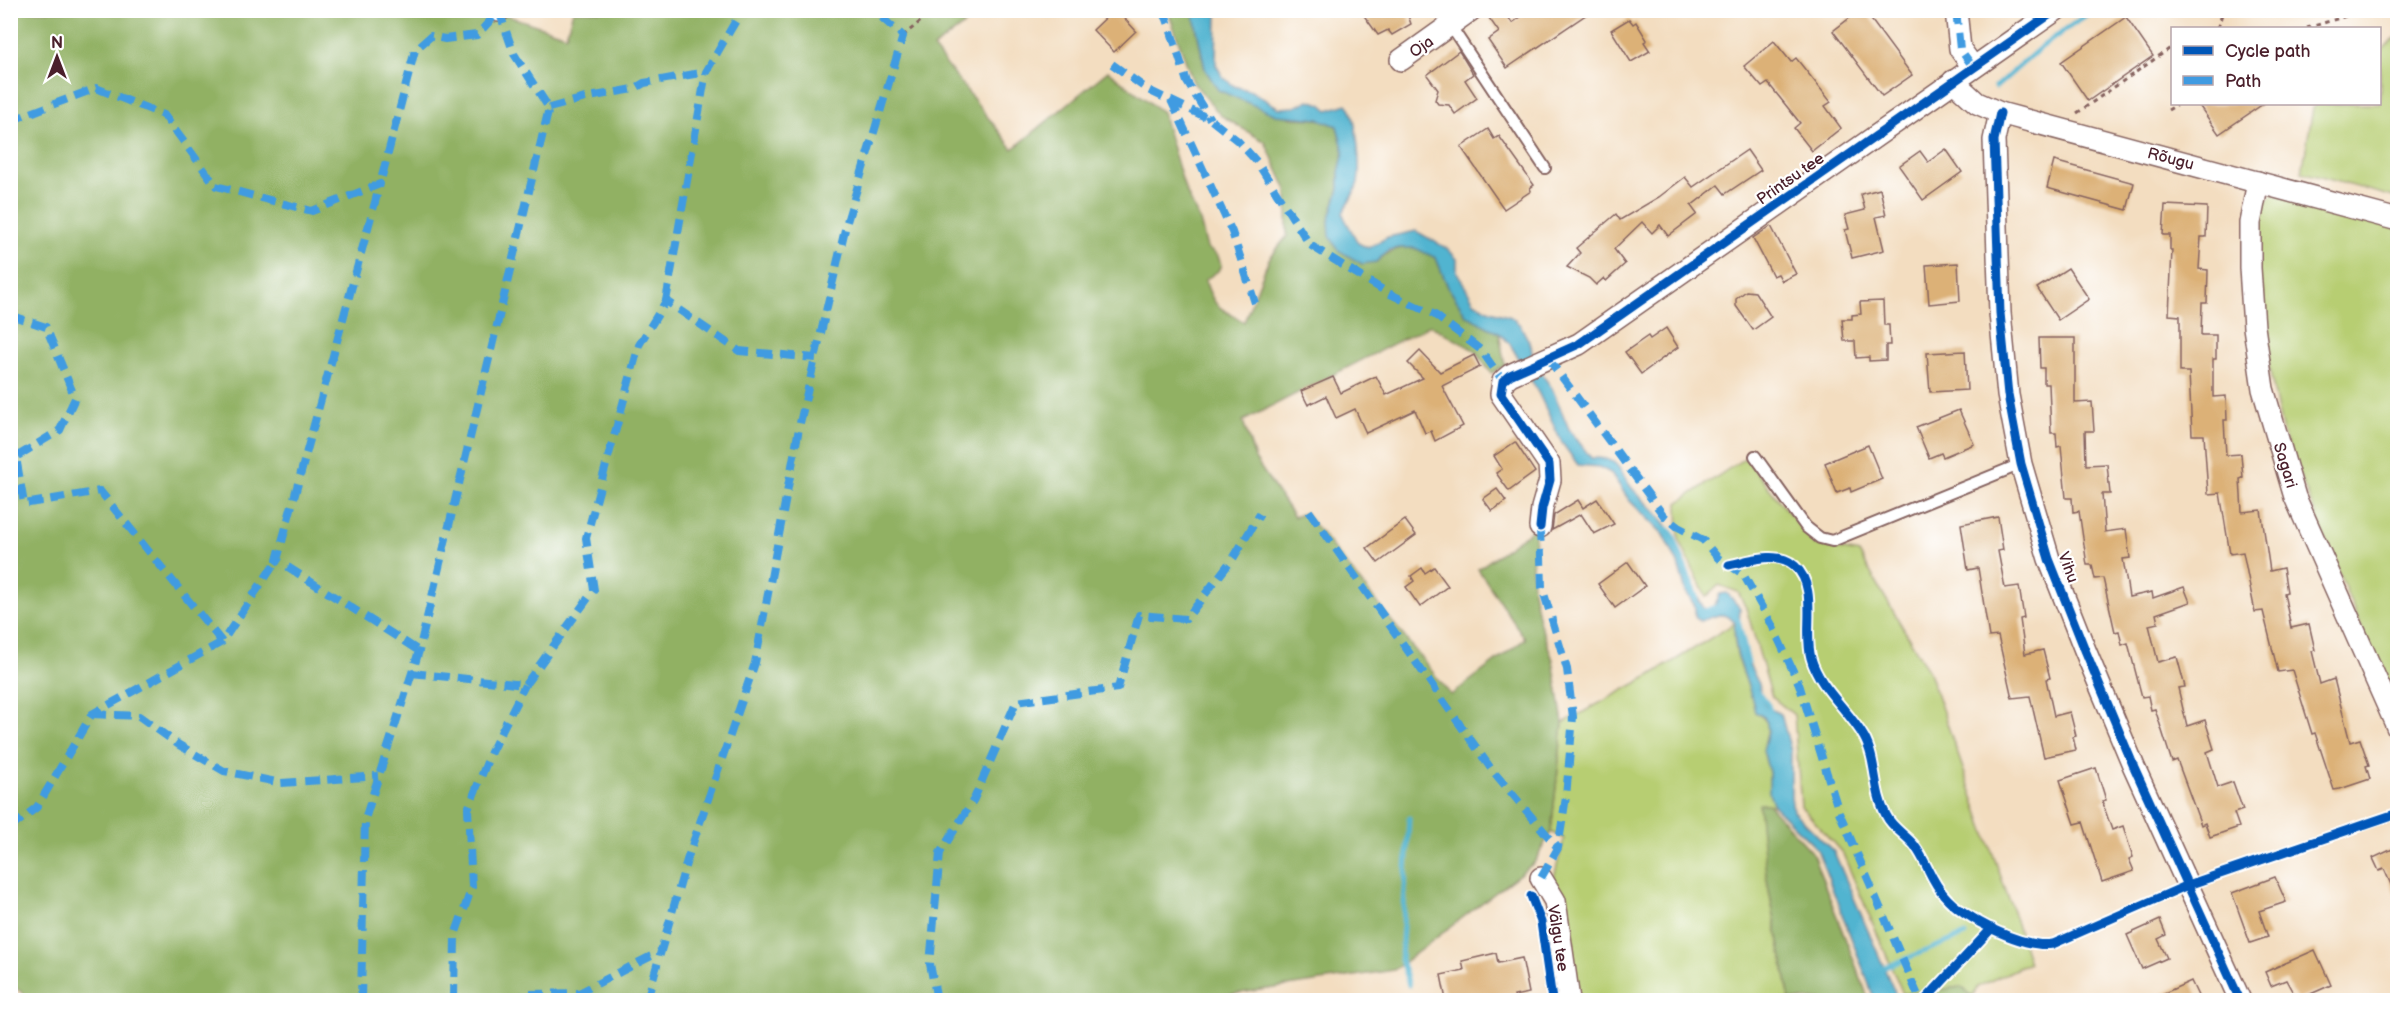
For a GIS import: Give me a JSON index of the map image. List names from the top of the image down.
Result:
{
  "streets": {
    "street": [
      "Oja",
      "Rõugu",
      "Printsu tee",
      "Sagari",
      "Vihu",
      "Välgu tee"
    ]
  },
  "crossings": [
    ["Rõugu", "Printsu tee"],
    ["Rõugu", "Sagari"],
    ["Rõugu", "Vihu"]
  ],
  "legend": ["Cycle path", "Path"],
  "north": "top"
}
